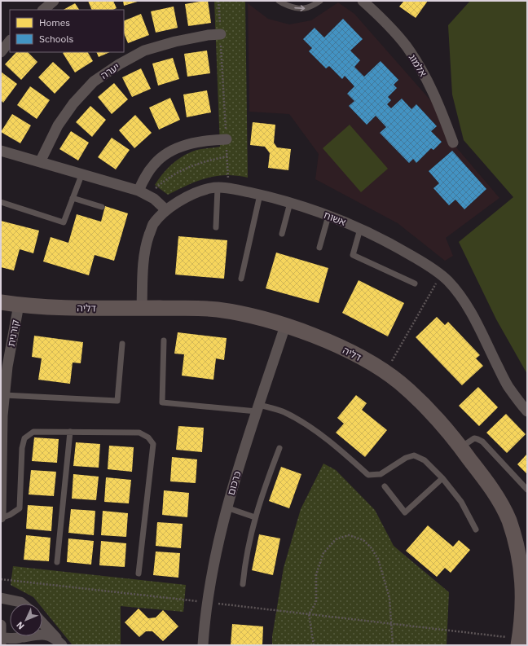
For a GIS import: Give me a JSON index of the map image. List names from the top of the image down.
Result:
{
  "streets": {
    "street": [
      "אלמוג",
      "יערה",
      "אשוח",
      "דליה",
      "קורנית",
      "כרכום"
    ]
  },
  "crossings": [
    ["אשוח", "דליה"],
    ["דליה", "קורנית"],
    ["דליה", "כרכום"]
  ],
  "legend": ["Homes", "Schools"],
  "north": "bottom left"
}
